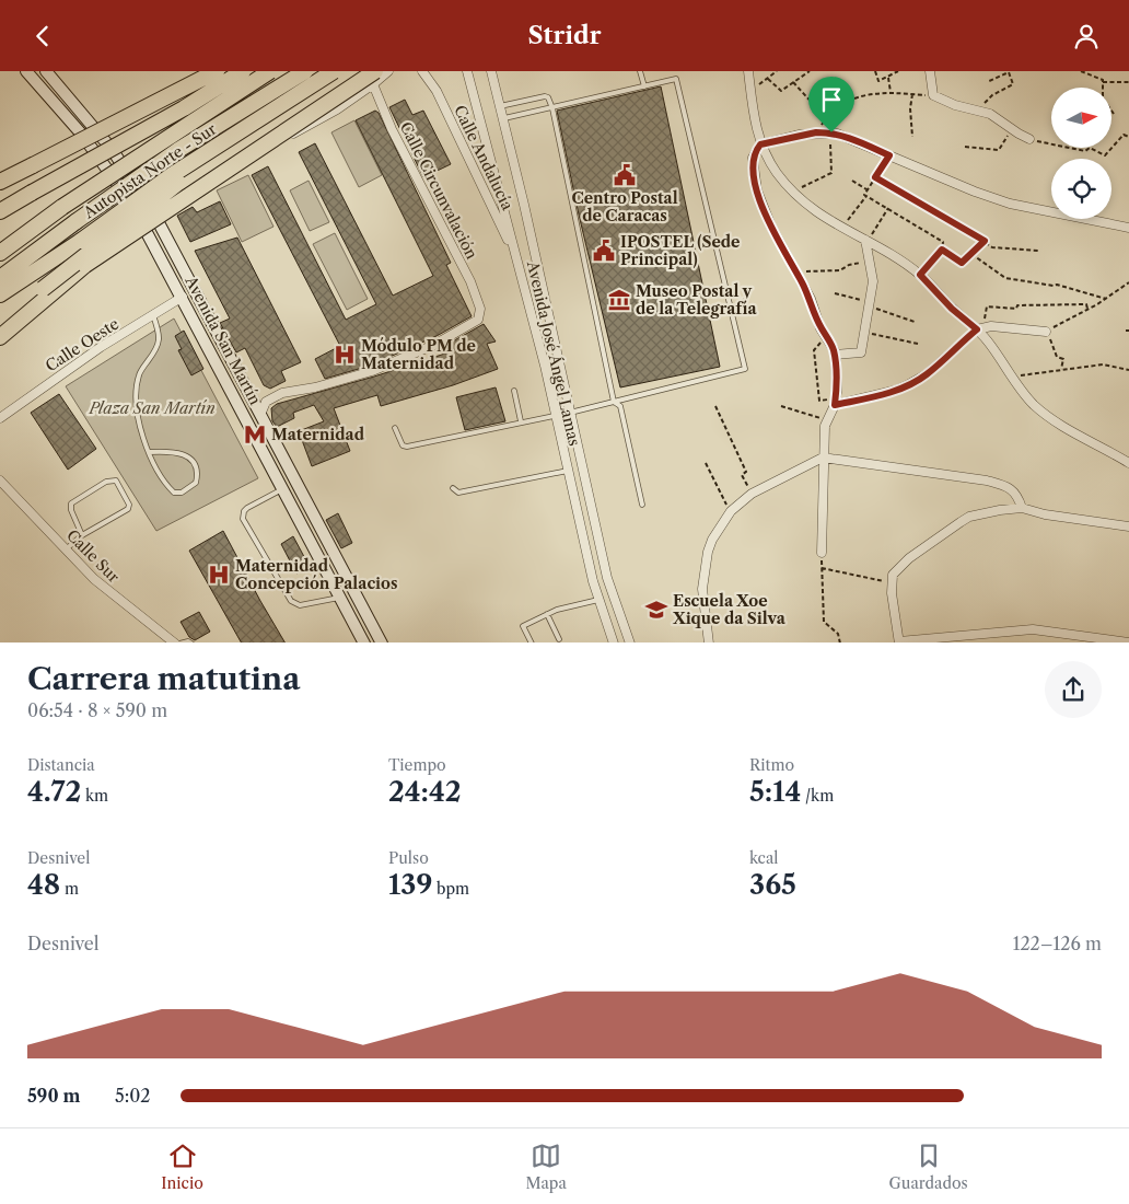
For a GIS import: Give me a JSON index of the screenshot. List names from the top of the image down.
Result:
{
  "streets": {
    "highway": ["Autopista Norte - Sur"],
    "main road": ["Avenida San Martín"],
    "street": [
      "Calle Andalucía",
      "Calle Circunvalación",
      "Calle Oeste",
      "Avenida José Ángel Lamas",
      "Calle Sur"
    ]
  },
  "crossings": [
    ["Calle Andalucía", "Avenida José Ángel Lamas"],
    ["Calle Circunvalación", "Avenida San Martín"],
    ["Avenida San Martín", "Calle Oeste"]
  ],
  "parks": ["Plaza San Martín"],
  "places": {
    "public building": ["Centro Postal de Caracas", "IPOSTEL (Sede Principal)"],
    "museum": ["Museo Postal y de la Telegrafía"],
    "hospital": ["Módulo PM de Maternidad", "Maternidad Concepción Palacios"],
    "metro station": ["Maternidad"],
    "school or university": ["Escuela Xoe Xique da Silva"]
  },
  "north": "right",
  "page": {
    "header": "Stridr",
    "heading": ["Carrera matutina", "06:54 · 8 × 590 m"],
    "stats": [
      ["Distancia", "4.72 km"],
      ["Tiempo", "24:42"],
      ["Ritmo", "5:14 /km"],
      ["Desnivel", "48 m"],
      ["Pulso", "139 bpm"],
      ["kcal", "365"]
    ],
    "chart": ["Desnivel", "122–126 m"],
    "list": [
      {
        "name": "590 m",
        "note": "5:02"
      }
    ],
    "tabs": ["Inicio", "Mapa", "Guardados"]
  }
}
